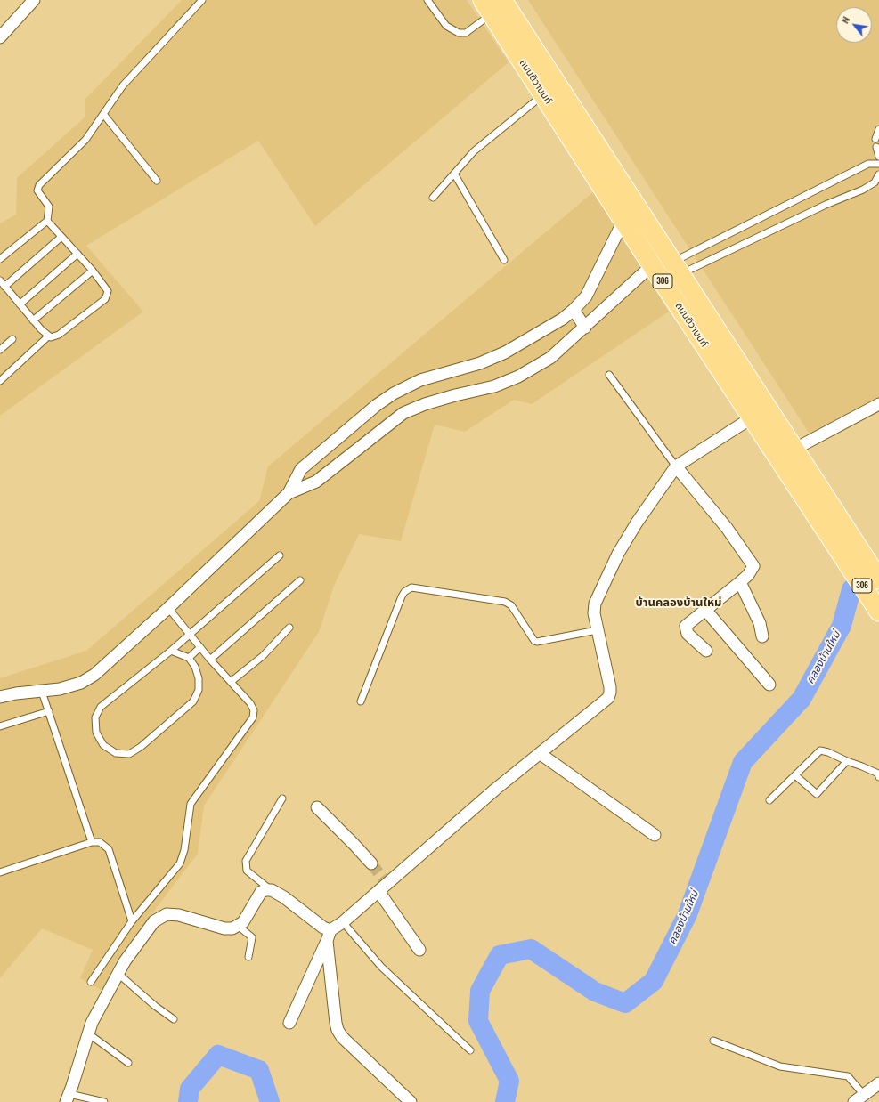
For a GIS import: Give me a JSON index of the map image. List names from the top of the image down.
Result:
{
  "streets": {
    "main road": ["ถนนติวานนท์", "306"]
  },
  "districts": ["บ้านคลองบ้านใหม่"],
  "water": ["คลองบ้านใหม่"],
  "north": "top left"
}
